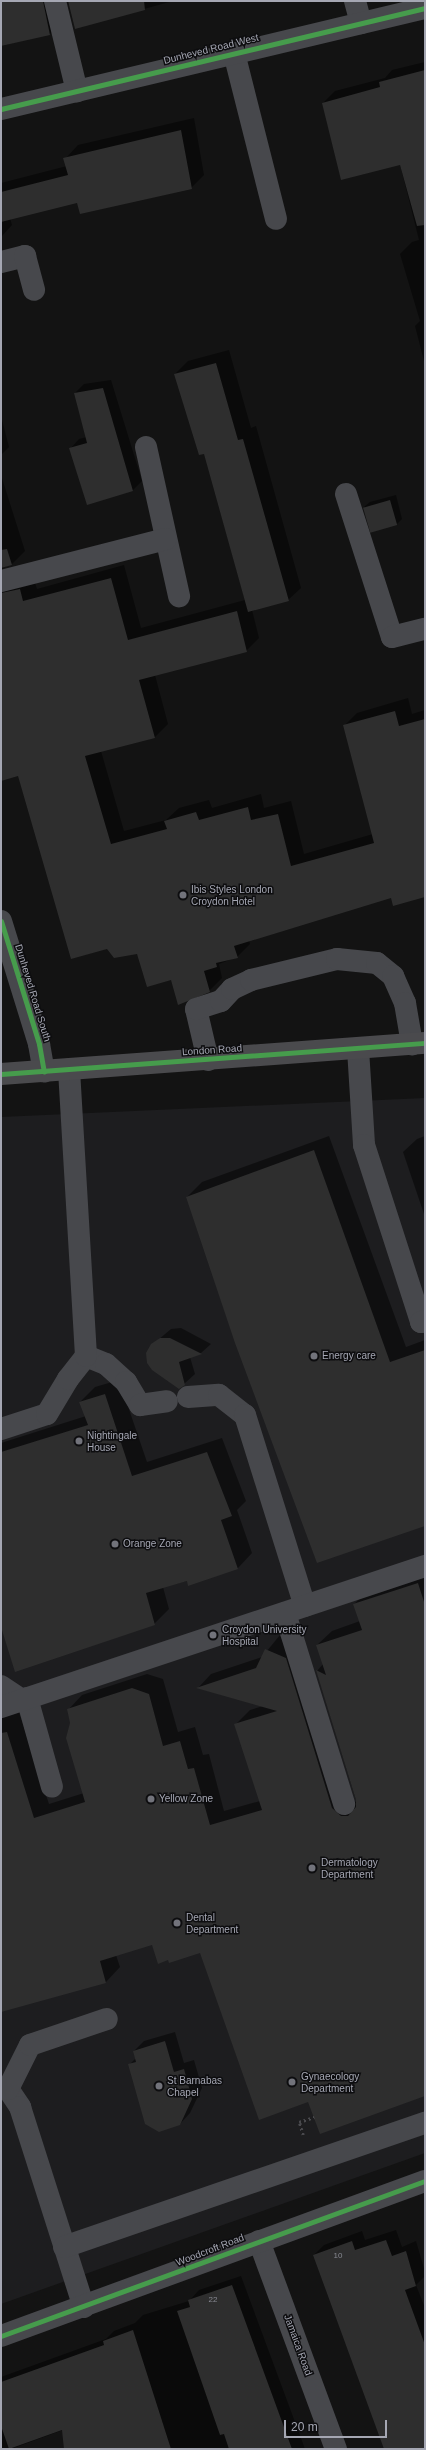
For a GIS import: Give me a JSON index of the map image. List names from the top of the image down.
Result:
{
  "streets": {
    "main road": ["London Road"],
    "street": [
      "Dunheved Road West",
      "Dunheved Road South",
      "Woodcroft Road",
      "Jamaica Road"
    ]
  },
  "crossings": [
    ["Dunheved Road South", "London Road"],
    ["Woodcroft Road", "Jamaica Road"]
  ],
  "places": [
    "Ibis Styles London Croydon Hotel",
    "Energy care",
    "Nightingale House",
    "Orange Zone",
    "Croydon University Hospital",
    "Yellow Zone",
    "Dermatology Department",
    "Dental Department",
    "Gynaecology Department",
    "St Barnabas Chapel"
  ],
  "house_numbers": ["10", "22"],
  "scale_bar": "20 m"
}
